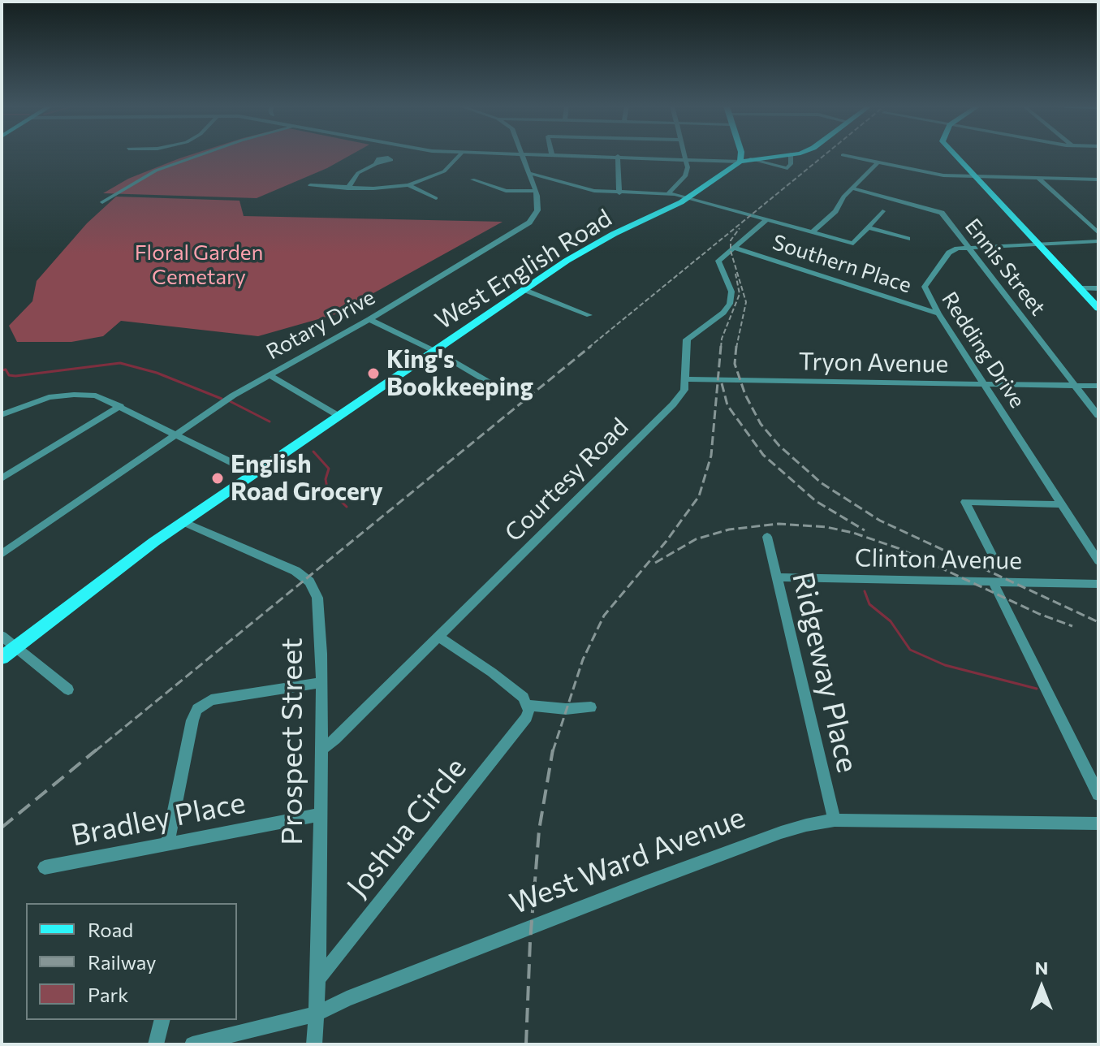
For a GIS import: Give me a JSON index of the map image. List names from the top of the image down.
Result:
{
  "streets": {
    "main road": ["West English Road"],
    "street": [
      "Southern Place",
      "Ennis Street",
      "Rotary Drive",
      "Redding Drive",
      "Tryon Avenue",
      "Courtesy Road",
      "Clinton Avenue",
      "Ridgeway Place",
      "Prospect Street",
      "Bradley Place",
      "Joshua Circle",
      "West Ward Avenue"
    ]
  },
  "crossings": [
    ["Southern Place", "Redding Drive"],
    ["Ennis Street", "Redding Drive"],
    ["Ennis Street", "Tryon Avenue"],
    ["West English Road", "Prospect Street"],
    ["Redding Drive", "Tryon Avenue"],
    ["Tryon Avenue", "Courtesy Road"],
    ["Courtesy Road", "Prospect Street"],
    ["Clinton Avenue", "Ridgeway Place"],
    ["Ridgeway Place", "West Ward Avenue"],
    ["Prospect Street", "Bradley Place"],
    ["Prospect Street", "Joshua Circle"],
    ["Prospect Street", "West Ward Avenue"]
  ],
  "parks": ["Floral Garden Cemetary"],
  "places": ["King's Bookkeeping", "English Road Grocery"],
  "legend": ["Road", "Railway", "Park"],
  "north": "top"
}
